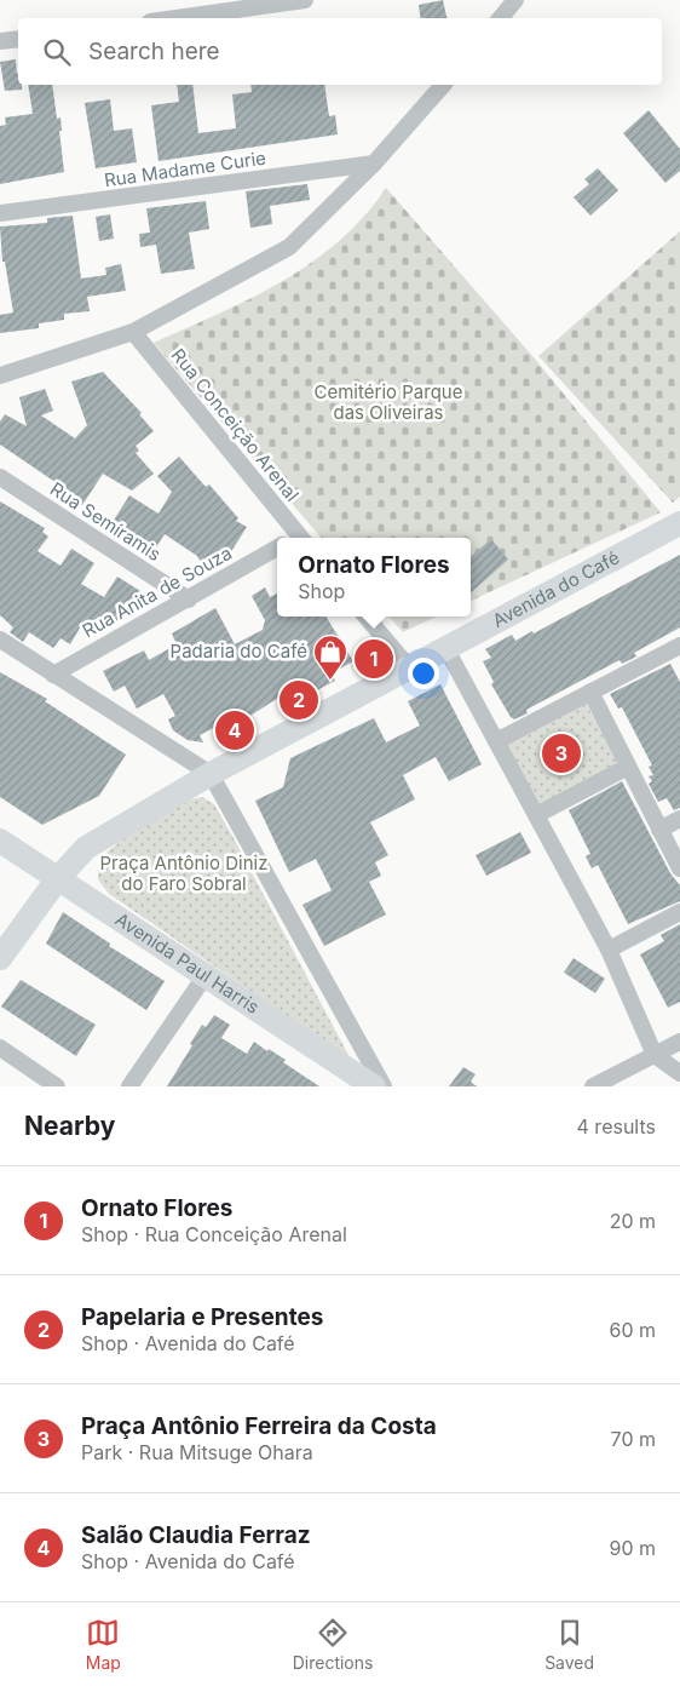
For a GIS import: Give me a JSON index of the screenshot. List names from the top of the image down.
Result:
{
  "streets": {
    "street": [
      "Rua Madame Curie",
      "Rua Conceição Arenal",
      "Rua Semíramis",
      "Avenida do Café",
      "Rua Anita de Souza",
      "Avenida Paul Harris"
    ]
  },
  "crossings": [
    ["Rua Semíramis", "Rua Anita de Souza"],
    ["Avenida do Café", "Avenida Paul Harris"]
  ],
  "parks": ["Cemitério Parque das Oliveiras", "Praça Antônio Diniz do Faro Sobral"],
  "places": {
    "shop": ["Padaria do Café"]
  },
  "page": {
    "search": "Search here",
    "popup": ["Ornato Flores", "Shop"],
    "pins": [
      "1",
      "2",
      "4",
      "3"
    ],
    "heading": ["Nearby", "4 results"],
    "list": [
      {
        "mark": "1",
        "name": "Ornato Flores",
        "note": "Shop · Rua Conceição Arenal",
        "value": "20 m"
      },
      {
        "mark": "2",
        "name": "Papelaria e Presentes",
        "note": "Shop · Avenida do Café",
        "value": "60 m"
      },
      {
        "mark": "3",
        "name": "Praça Antônio Ferreira da Costa",
        "note": "Park · Rua Mitsuge Ohara",
        "value": "70 m"
      },
      {
        "mark": "4",
        "name": "Salão Claudia Ferraz",
        "note": "Shop · Avenida do Café",
        "value": "90 m"
      }
    ],
    "nav": ["Map", "Directions", "Saved"]
  }
}
